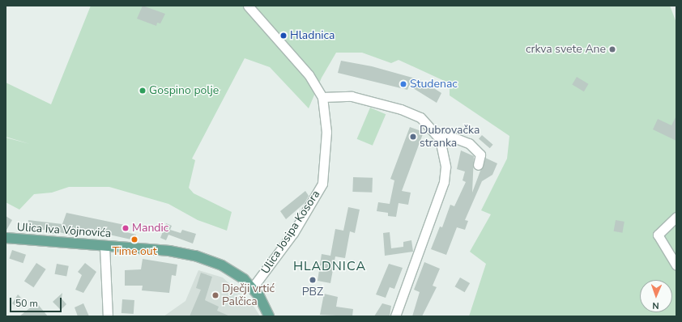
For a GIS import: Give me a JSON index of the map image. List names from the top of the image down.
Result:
{
  "streets": {
    "main road": ["Ulica Iva Vojnovića"],
    "street": ["Ulica Josipa Kosora"]
  },
  "crossings": [
    ["Ulica Iva Vojnovića", "Ulica Josipa Kosora"]
  ],
  "districts": ["HLADNICA"],
  "places": [
    "Hladnica",
    "crkva svete Ane",
    "Studenac",
    "Gospino polje",
    "Dubrovačka stranka",
    "Mandic",
    "Time out",
    "PBZ",
    "Dječji vrtić Palčica"
  ],
  "scale_bar": "50 m",
  "north": "bottom"
}
